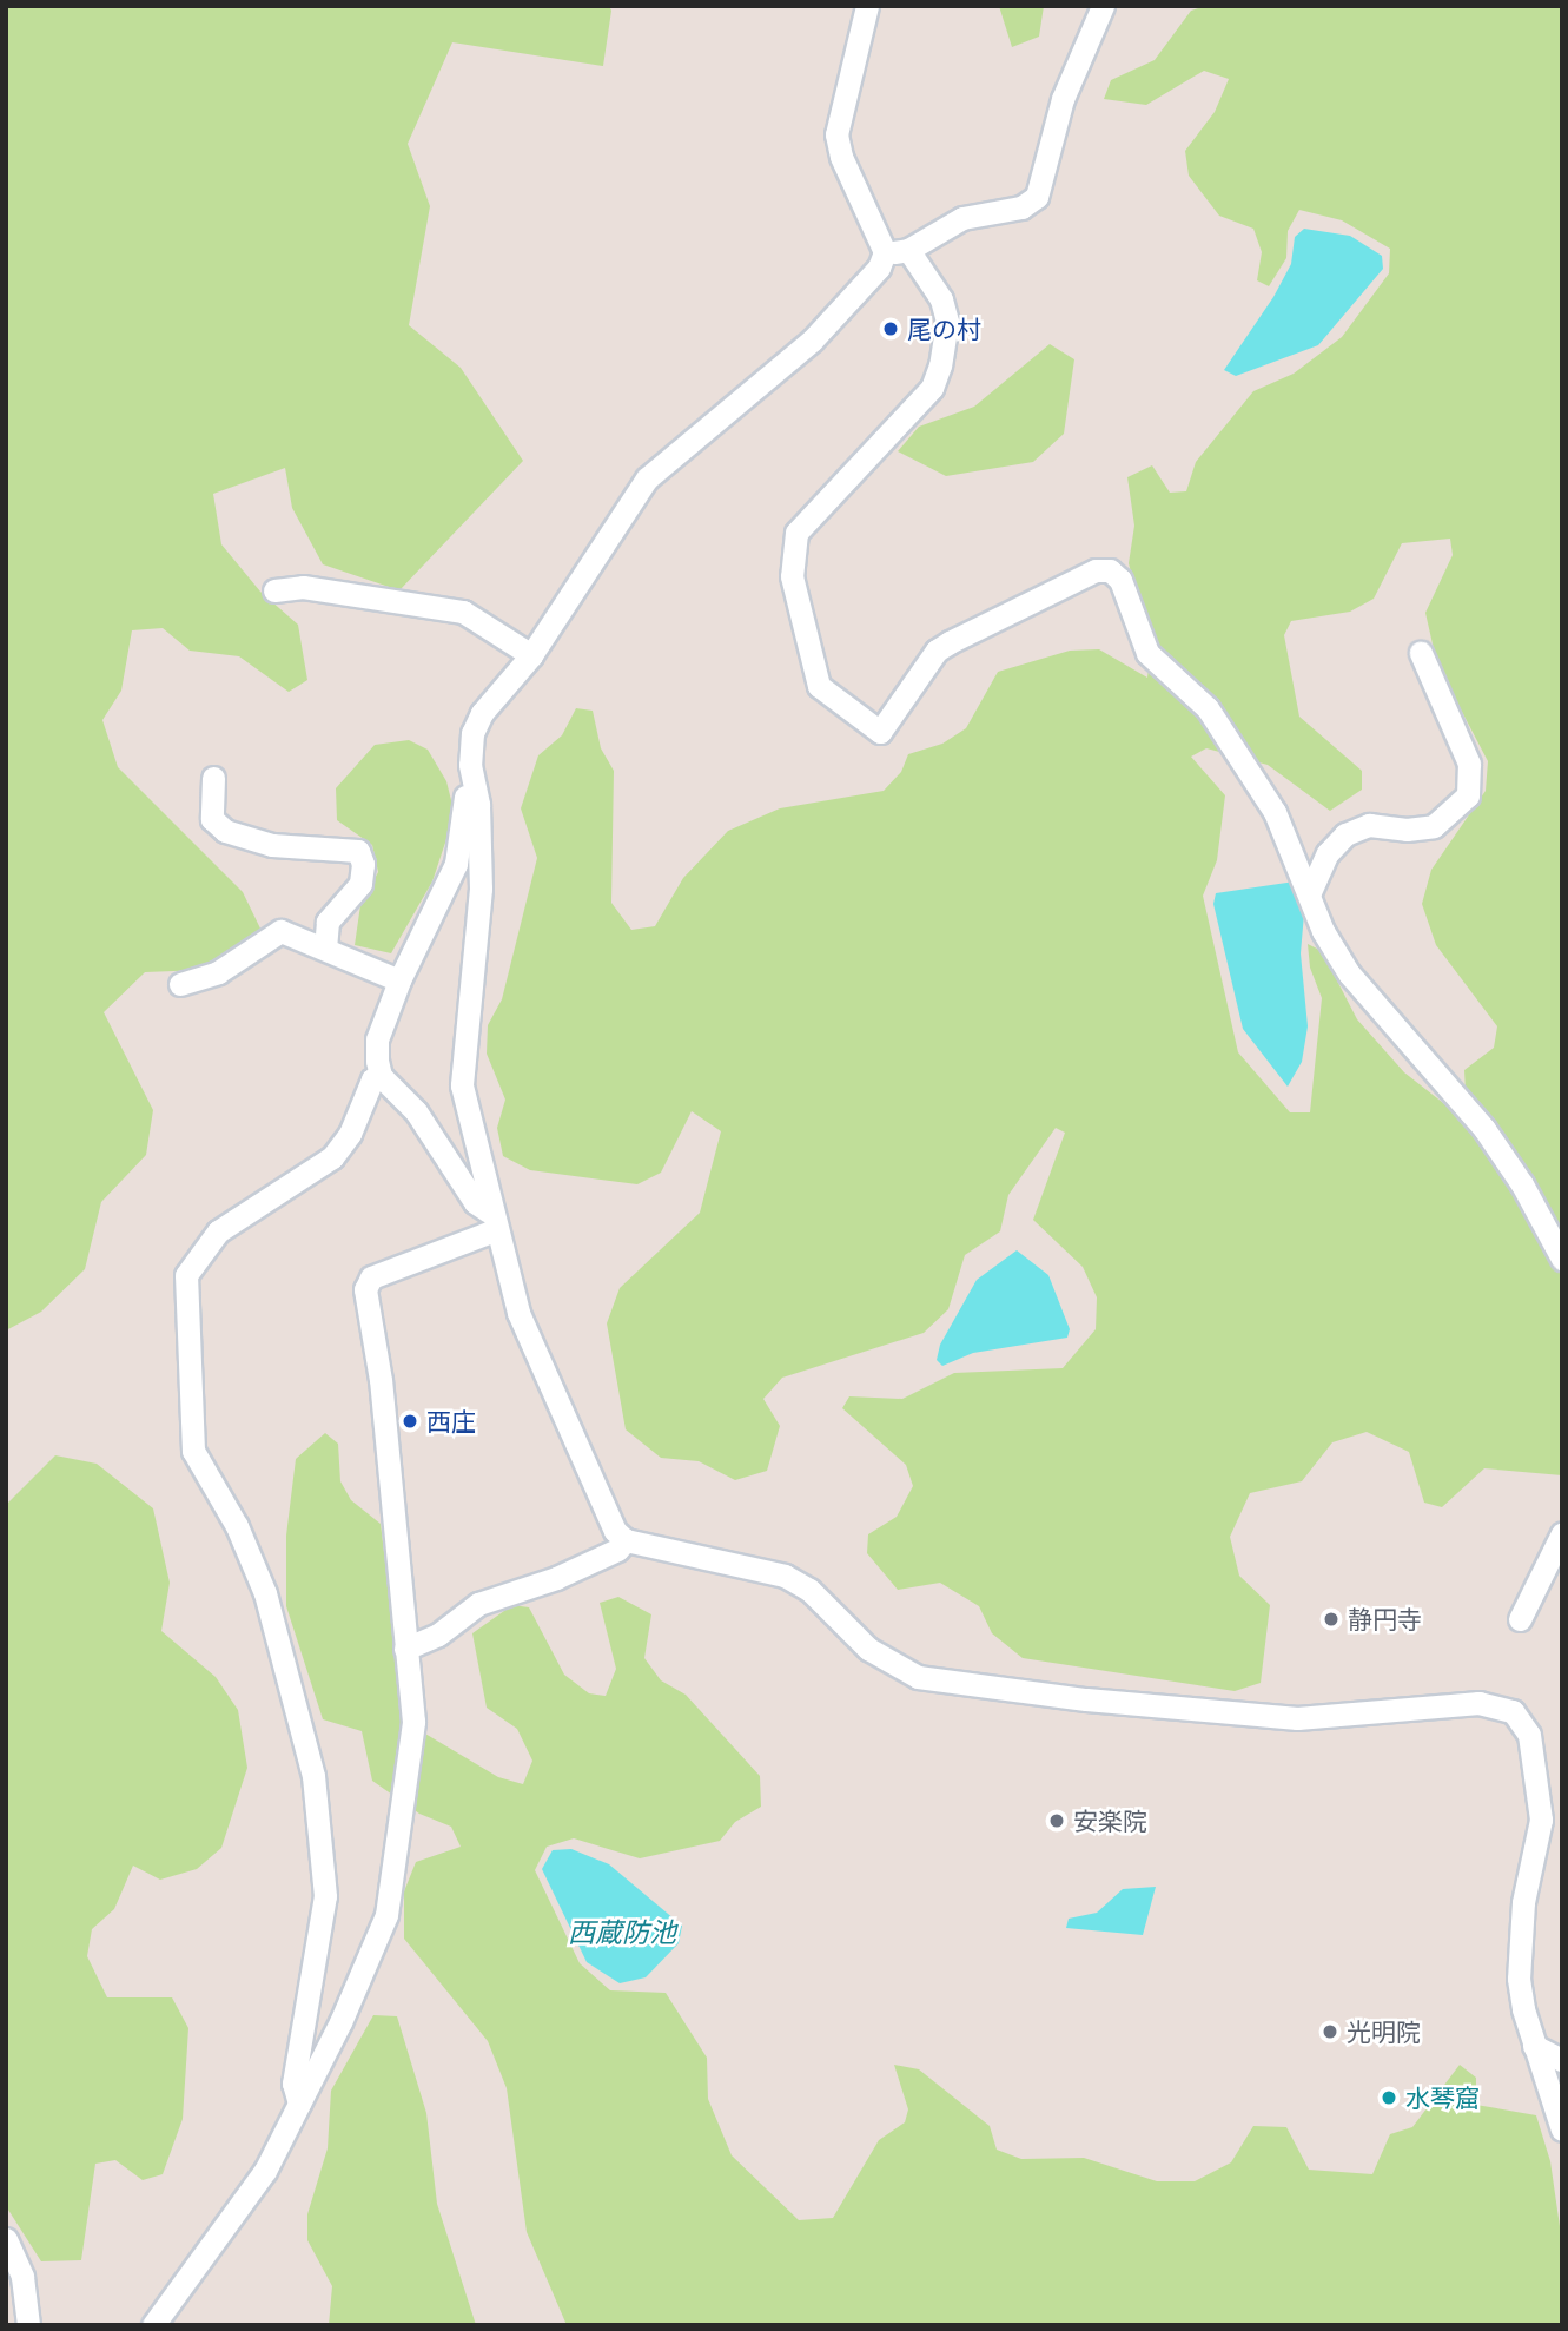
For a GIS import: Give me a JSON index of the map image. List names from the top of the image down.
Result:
{
  "water": ["西蔵防池"],
  "places": [
    "尾の村",
    "西庄",
    "静円寺",
    "安楽院",
    "光明院",
    "水琴窟"
  ]
}
